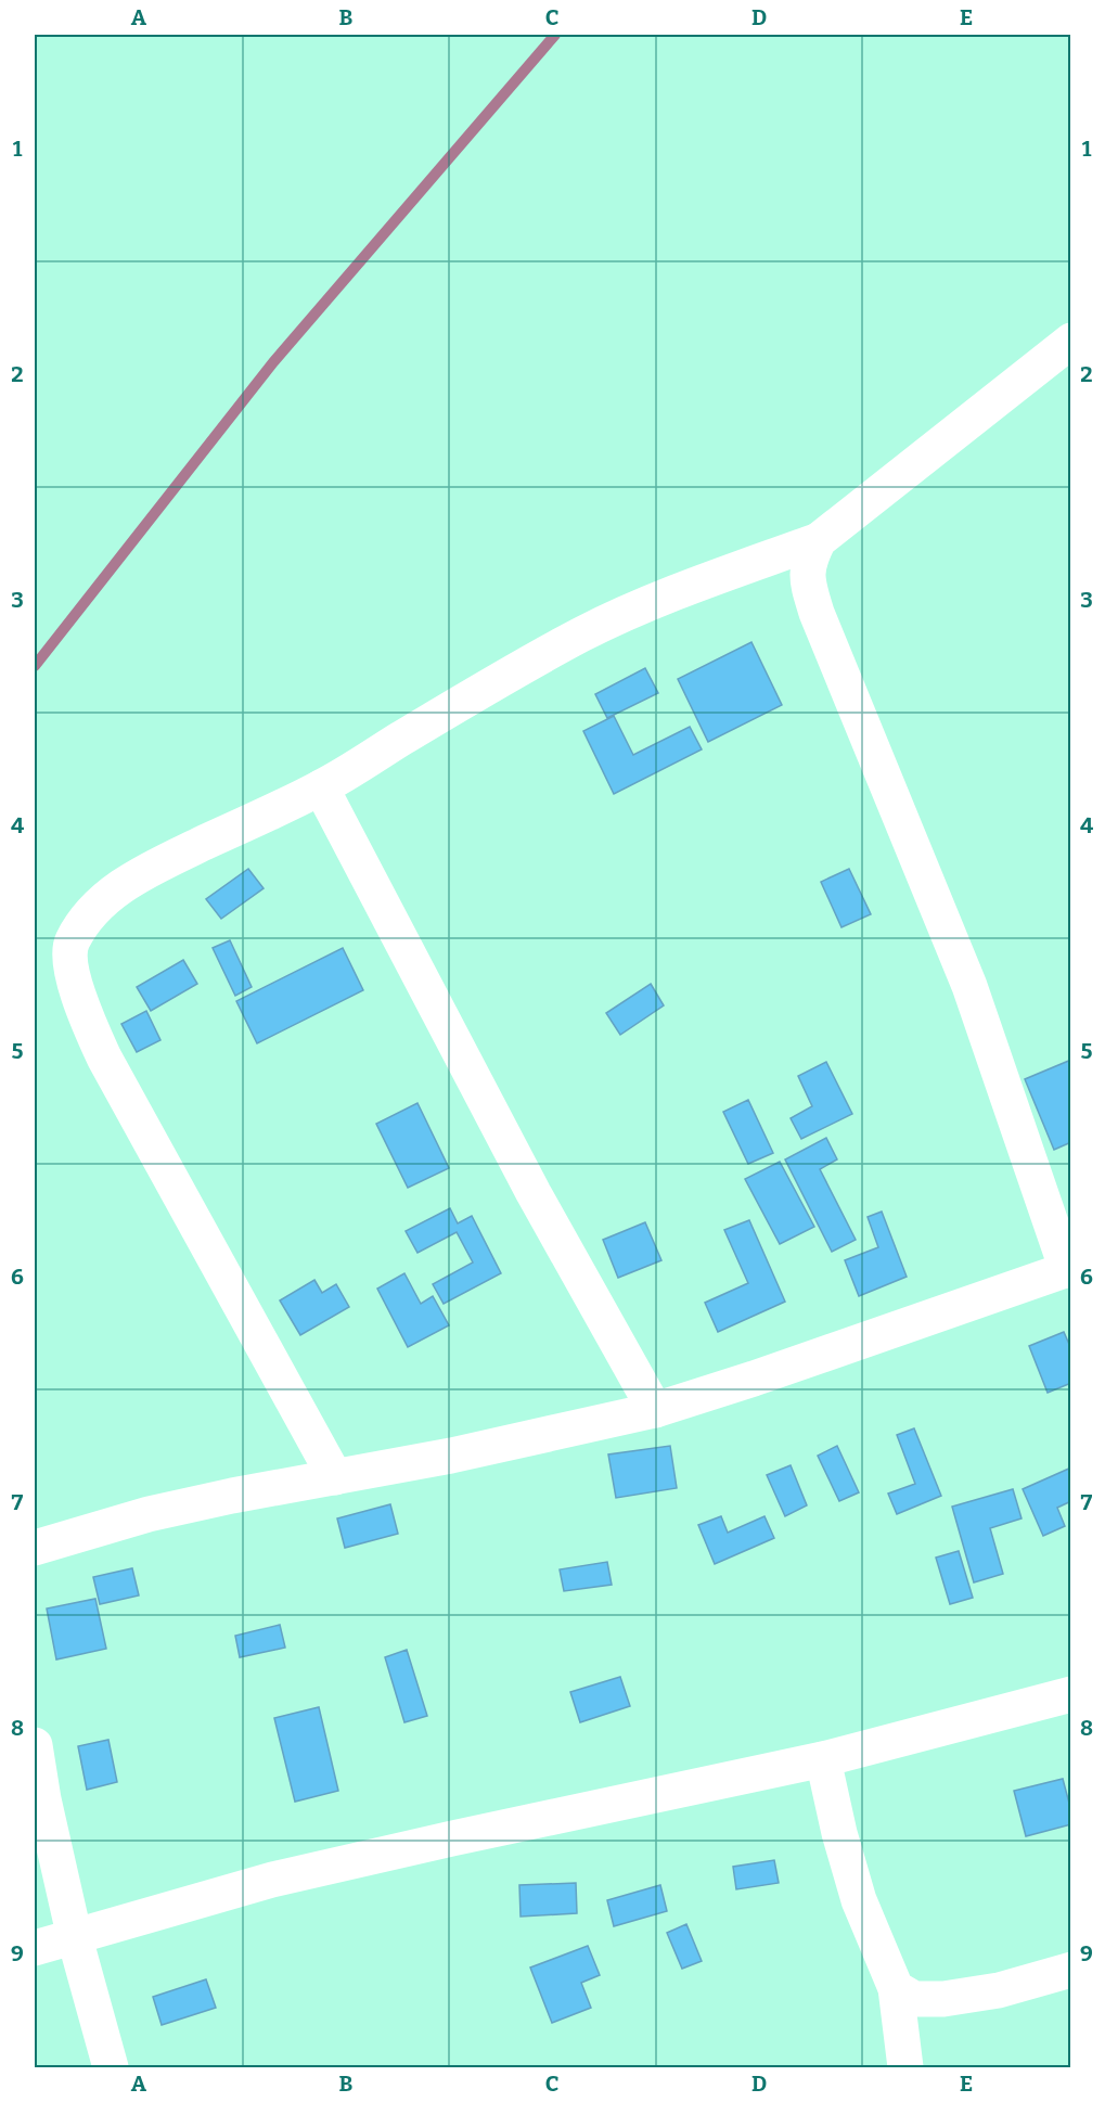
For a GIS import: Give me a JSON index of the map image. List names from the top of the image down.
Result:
{
  "grid": {
    "columns": [
      "A",
      "B",
      "C",
      "D",
      "E"
    ],
    "rows": [
      "1",
      "2",
      "3",
      "4",
      "5",
      "6",
      "7",
      "8",
      "9"
    ]
  }
}
